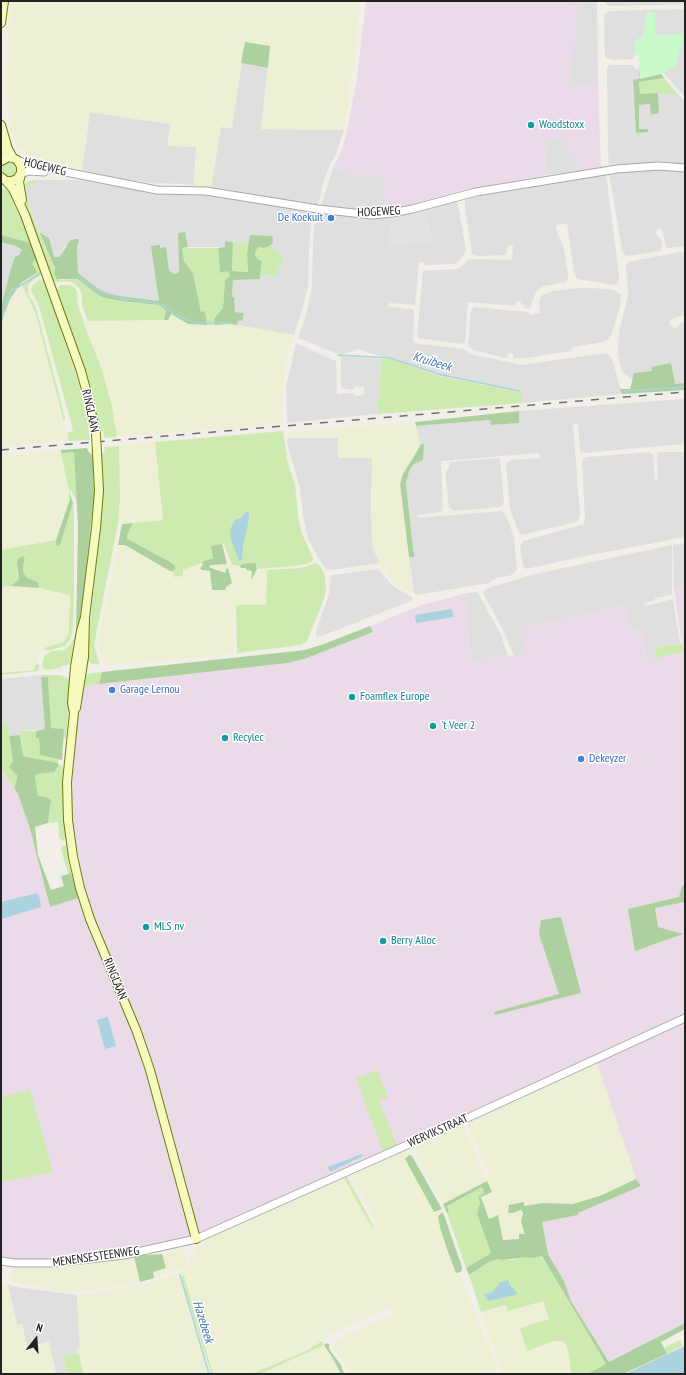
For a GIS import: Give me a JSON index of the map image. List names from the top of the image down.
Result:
{
  "streets": {
    "main road": ["RINGLAAN"],
    "street": ["HOGEWEG", "WERVIKSTRAAT", "MENENSESTEENWEG"]
  },
  "crossings": [
    ["HOGEWEG", "RINGLAAN"],
    ["RINGLAAN", "WERVIKSTRAAT"],
    ["RINGLAAN", "MENENSESTEENWEG"],
    ["WERVIKSTRAAT", "MENENSESTEENWEG"]
  ],
  "water": ["Kruibeek", "Hazebeek"],
  "places": [
    "Woodstoxx",
    "De Koekuit",
    "Garage Lernou",
    "Foamflex Europe",
    "'t Veer 2",
    "Recylec",
    "Dekeyzer",
    "MLS nv",
    "Berry Alloc"
  ],
  "north": "top"
}
